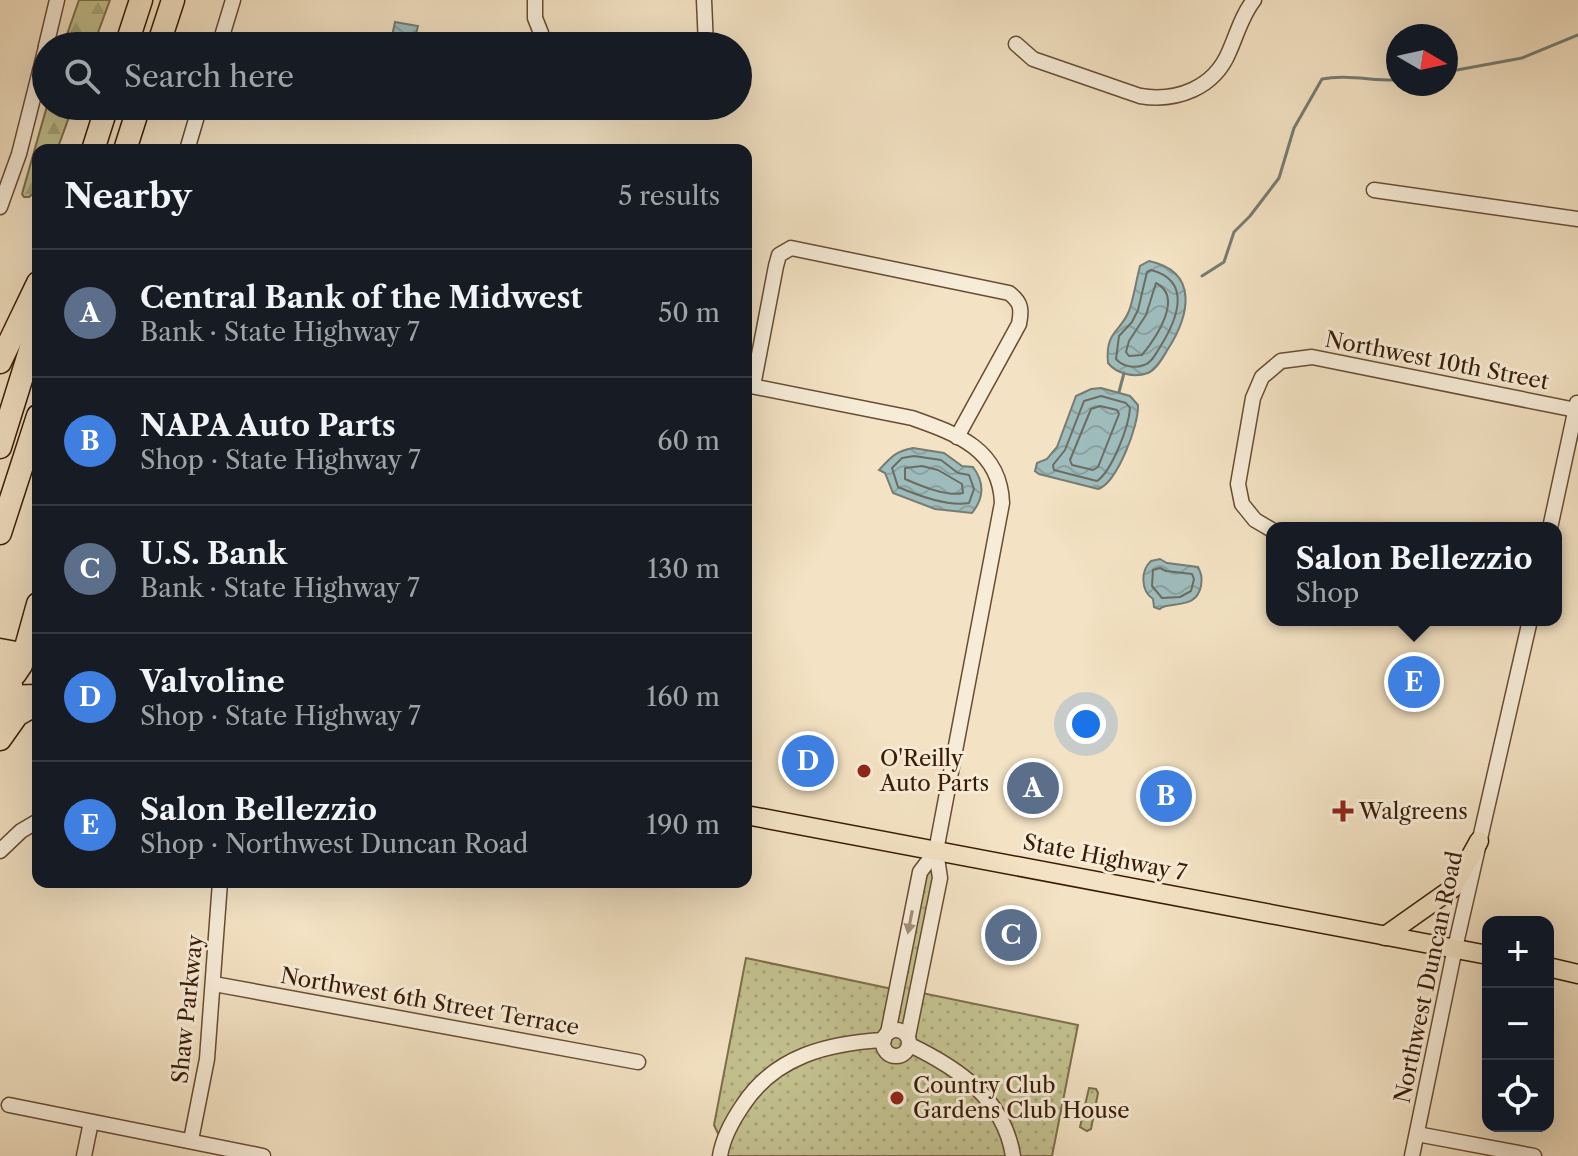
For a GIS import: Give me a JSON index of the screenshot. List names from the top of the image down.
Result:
{
  "streets": {
    "main road": ["State Highway 7"],
    "street": [
      "Northwest 10th Street",
      "Northwest Duncan Road",
      "Northwest 6th Street Terrace",
      "Shaw Parkway"
    ]
  },
  "crossings": [
    ["State Highway 7", "Northwest Duncan Road"],
    ["Northwest 6th Street Terrace", "Shaw Parkway"]
  ],
  "places": {
    "other": ["O'Reilly Auto Parts", "Country Club Gardens Club House"],
    "health": ["Walgreens"]
  },
  "north": "right",
  "page": {
    "search": "Search here",
    "heading": ["Nearby", "5 results"],
    "list": [
      {
        "mark": "A",
        "name": "Central Bank of the Midwest",
        "note": "Bank · State Highway 7",
        "value": "50 m"
      },
      {
        "mark": "B",
        "name": "NAPA Auto Parts",
        "note": "Shop · State Highway 7",
        "value": "60 m"
      },
      {
        "mark": "C",
        "name": "U.S. Bank",
        "note": "Bank · State Highway 7",
        "value": "130 m"
      },
      {
        "mark": "D",
        "name": "Valvoline",
        "note": "Shop · State Highway 7",
        "value": "160 m"
      },
      {
        "mark": "E",
        "name": "Salon Bellezzio",
        "note": "Shop · Northwest Duncan Road",
        "value": "190 m"
      }
    ],
    "popup": ["Salon Bellezzio", "Shop"],
    "pins": [
      "E",
      "D",
      "A",
      "B",
      "C"
    ],
    "map_buttons": ["+", "−"]
  }
}
